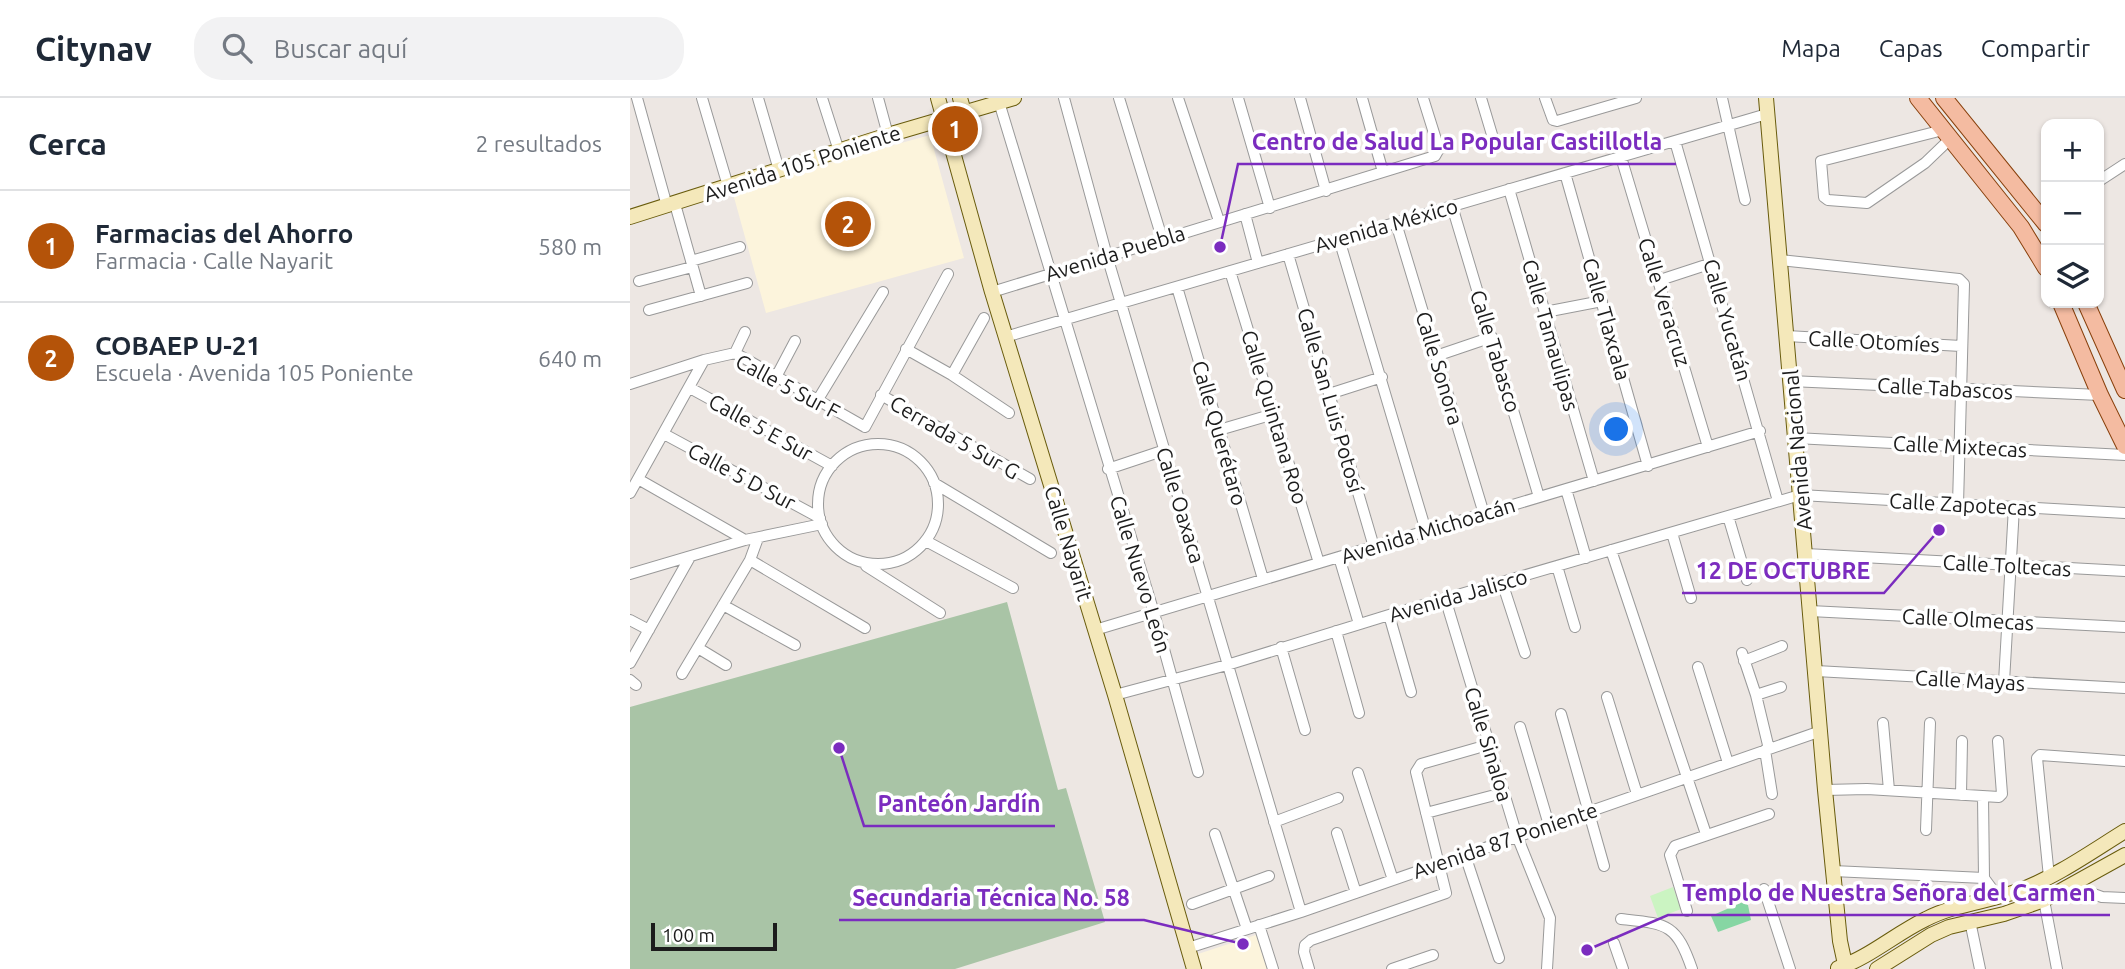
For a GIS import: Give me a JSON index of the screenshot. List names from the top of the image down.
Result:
{
  "streets": {
    "main road": ["Avenida 105 Poniente", "Avenida Nacional", "Calle Nayarit"],
    "street": [
      "Avenida México",
      "Avenida Puebla",
      "Calle Veracruz",
      "Calle Tlaxcala",
      "Calle Yucatán",
      "Calle Tamaulipas",
      "Calle Otomíes",
      "Calle Tabasco",
      "Calle Sonora",
      "Calle 5 Sur F",
      "Calle Tabascos",
      "Calle San Luis Potosí",
      "Calle Quintana Roo",
      "Calle 5 E Sur",
      "Calle Querétaro",
      "Cerrada 5 Sur G",
      "Calle Mixtecas",
      "Calle 5 D Sur",
      "Calle Zapotecas",
      "Calle Oaxaca",
      "Avenida Michoacán",
      "Calle Toltecas",
      "Calle Nuevo León",
      "Avenida Jalisco",
      "Calle Olmecas",
      "Calle Mayas",
      "Calle Sinaloa",
      "Avenida 87 Poniente"
    ]
  },
  "crossings": [
    ["Avenida 105 Poniente", "Calle Nayarit"],
    ["Avenida 105 Poniente", "Calle Nuevo León"],
    ["Avenida México", "Calle Veracruz"],
    ["Avenida México", "Calle Tlaxcala"],
    ["Avenida México", "Calle Yucatán"],
    ["Avenida México", "Calle Tamaulipas"],
    ["Avenida México", "Calle Tabasco"],
    ["Avenida México", "Calle Sonora"],
    ["Avenida México", "Calle San Luis Potosí"],
    ["Avenida México", "Calle Quintana Roo"],
    ["Avenida México", "Calle Querétaro"],
    ["Avenida México", "Avenida Nacional"],
    ["Avenida México", "Calle Oaxaca"],
    ["Avenida México", "Calle Nayarit"],
    ["Avenida México", "Calle Nuevo León"],
    ["Avenida Puebla", "Calle Oaxaca"],
    ["Avenida Puebla", "Calle Nayarit"],
    ["Avenida Puebla", "Calle Nuevo León"],
    ["Calle Veracruz", "Avenida Michoacán"],
    ["Calle Tlaxcala", "Avenida Michoacán"],
    ["Calle Yucatán", "Avenida Michoacán"],
    ["Calle Yucatán", "Avenida Jalisco"],
    ["Calle Tamaulipas", "Avenida Michoacán"],
    ["Calle Otomíes", "Avenida Nacional"],
    ["Calle Tabasco", "Avenida Michoacán"],
    ["Calle Sonora", "Avenida Michoacán"],
    ["Calle Tabascos", "Avenida Nacional"],
    ["Calle San Luis Potosí", "Avenida Michoacán"],
    ["Calle Quintana Roo", "Avenida Michoacán"],
    ["Calle 5 E Sur", "Calle 5 D Sur"],
    ["Calle Querétaro", "Avenida Michoacán"],
    ["Calle Mixtecas", "Avenida Nacional"],
    ["Avenida Nacional", "Calle Zapotecas"],
    ["Avenida Nacional", "Calle Toltecas"],
    ["Avenida Nacional", "Avenida Jalisco"],
    ["Avenida Nacional", "Calle Olmecas"],
    ["Avenida Nacional", "Calle Mayas"],
    ["Avenida Nacional", "Avenida 87 Poniente"],
    ["Calle Zapotecas", "Avenida Jalisco"],
    ["Calle Oaxaca", "Avenida Michoacán"],
    ["Calle Oaxaca", "Calle Nuevo León"],
    ["Calle Oaxaca", "Avenida Jalisco"],
    ["Calle Oaxaca", "Avenida 87 Poniente"],
    ["Avenida Michoacán", "Calle Nayarit"],
    ["Avenida Michoacán", "Calle Nuevo León"],
    ["Calle Nayarit", "Avenida Jalisco"],
    ["Calle Nayarit", "Avenida 87 Poniente"],
    ["Calle Nuevo León", "Avenida Jalisco"],
    ["Avenida Jalisco", "Calle Sinaloa"],
    ["Calle Sinaloa", "Avenida 87 Poniente"]
  ],
  "places": [
    "Centro de Salud La Popular Castillotla",
    "12 DE OCTUBRE",
    "Panteón Jardín",
    "Secundaria Técnica No. 58",
    "Templo de Nuestra Señora del Carmen"
  ],
  "scale_bar": "100 m",
  "page": {
    "header": "Citynav",
    "search": "Buscar aquí",
    "nav": ["Mapa", "Capas", "Compartir"],
    "heading": ["Cerca", "2 resultados"],
    "pins": ["1", "2"],
    "map_buttons": ["+", "−"],
    "list": [
      {
        "mark": "1",
        "name": "Farmacias del Ahorro",
        "note": "Farmacia · Calle Nayarit",
        "value": "580 m"
      },
      {
        "mark": "2",
        "name": "COBAEP U-21",
        "note": "Escuela · Avenida 105 Poniente",
        "value": "640 m"
      }
    ],
    "scale": "100 m"
  }
}
